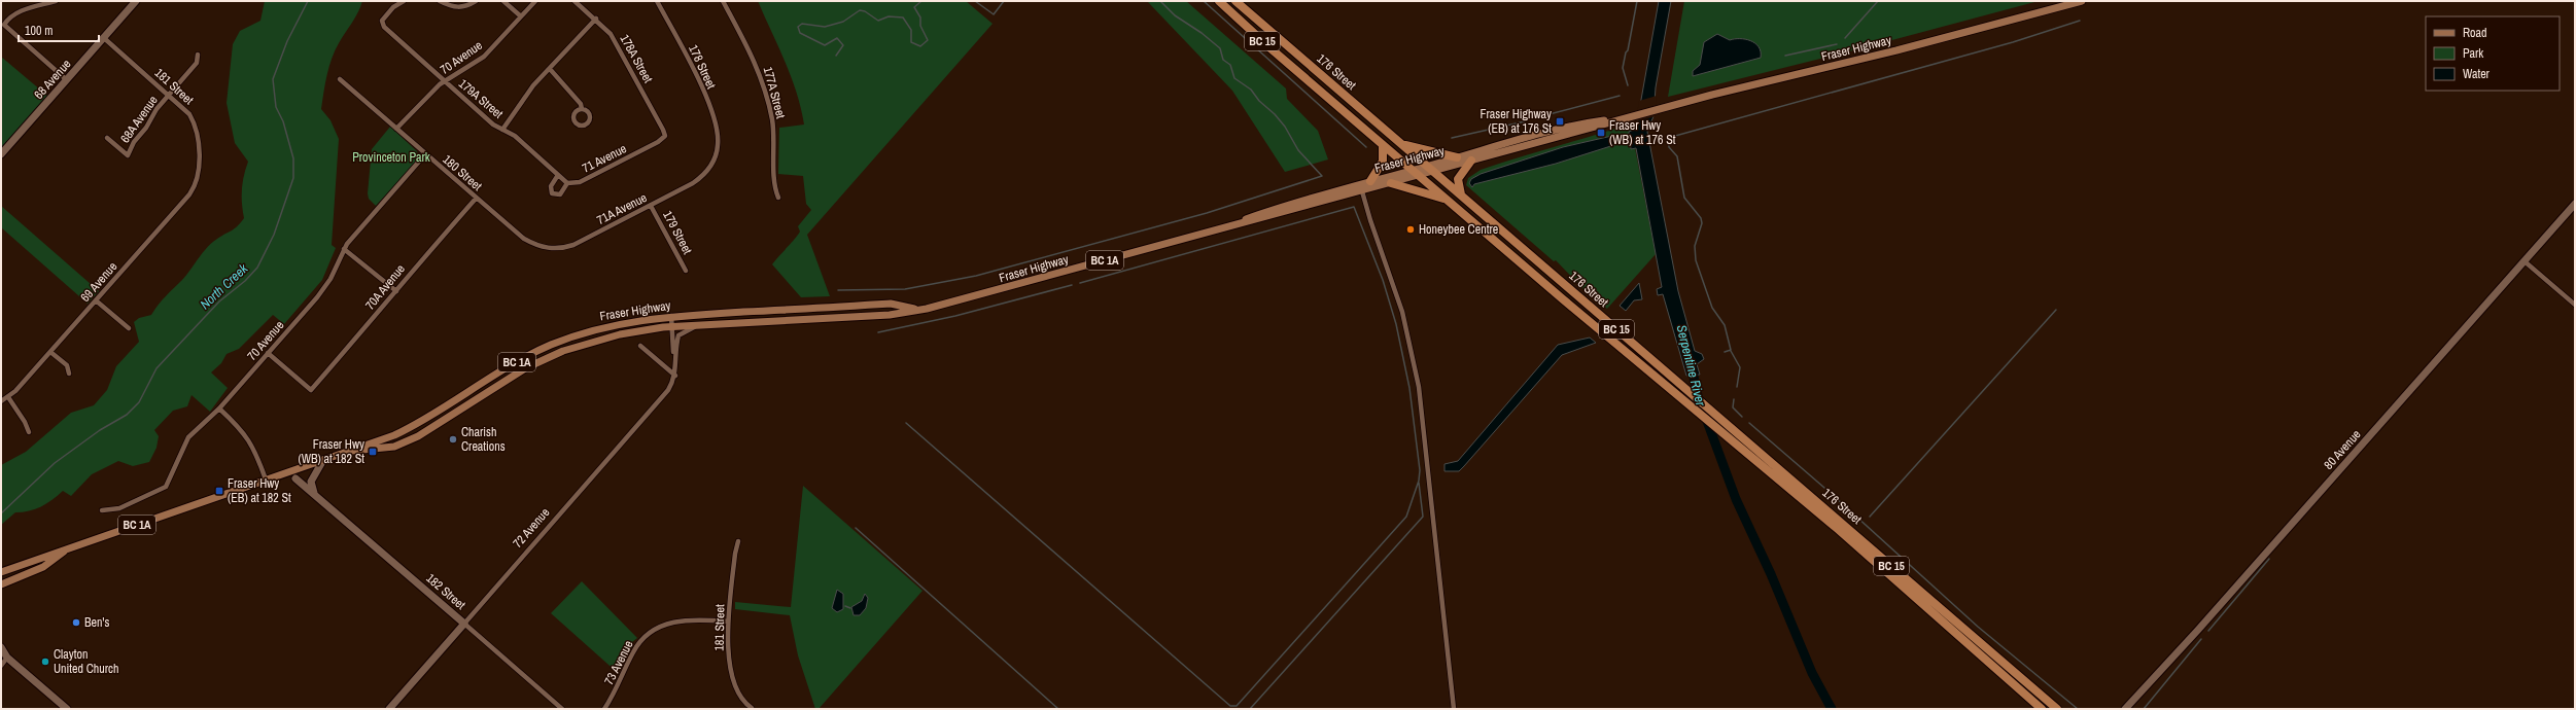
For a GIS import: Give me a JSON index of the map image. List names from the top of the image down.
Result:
{
  "streets": {
    "highway": ["BC 15", "176 Street"],
    "main road": [
      "Fraser Highway",
      "68 Avenue",
      "BC 1A",
      "80 Avenue",
      "72 Avenue",
      "182 Street"
    ],
    "street": [
      "70 Avenue",
      "178A Street",
      "178 Street",
      "181 Street",
      "177A Street",
      "179A Street",
      "68A Avenue",
      "71 Avenue",
      "180 Street",
      "71A Avenue",
      "179 Street",
      "69 Avenue",
      "70A Avenue",
      "73 Avenue"
    ]
  },
  "crossings": [
    ["BC 15", "176 Street"],
    ["Fraser Highway", "176 Street"],
    ["70 Avenue", "179A Street"],
    ["70 Avenue", "180 Street"],
    ["70 Avenue", "70A Avenue"],
    ["178A Street", "71 Avenue"],
    ["178 Street", "71A Avenue"],
    ["68 Avenue", "181 Street"],
    ["181 Street", "68A Avenue"],
    ["181 Street", "69 Avenue"],
    ["181 Street", "73 Avenue"],
    ["179A Street", "71 Avenue"],
    ["180 Street", "71A Avenue"],
    ["180 Street", "70A Avenue"],
    ["71A Avenue", "179 Street"],
    ["72 Avenue", "182 Street"]
  ],
  "water": ["North Creek", "Serpentine River"],
  "parks": ["Provinceton Park"],
  "places": {
    "transit": [
      "Fraser Highway (EB) at 176 St",
      "Fraser Hwy (WB) at 176 St",
      "Fraser Hwy (WB) at 182 St",
      "Fraser Hwy (EB) at 182 St"
    ],
    "other": [
      "Honeybee Centre",
      "Charish Creations",
      "Ben's",
      "Clayton United Church"
    ]
  },
  "legend": ["Road", "Park", "Water"],
  "scale_bar": "100 m"
}
